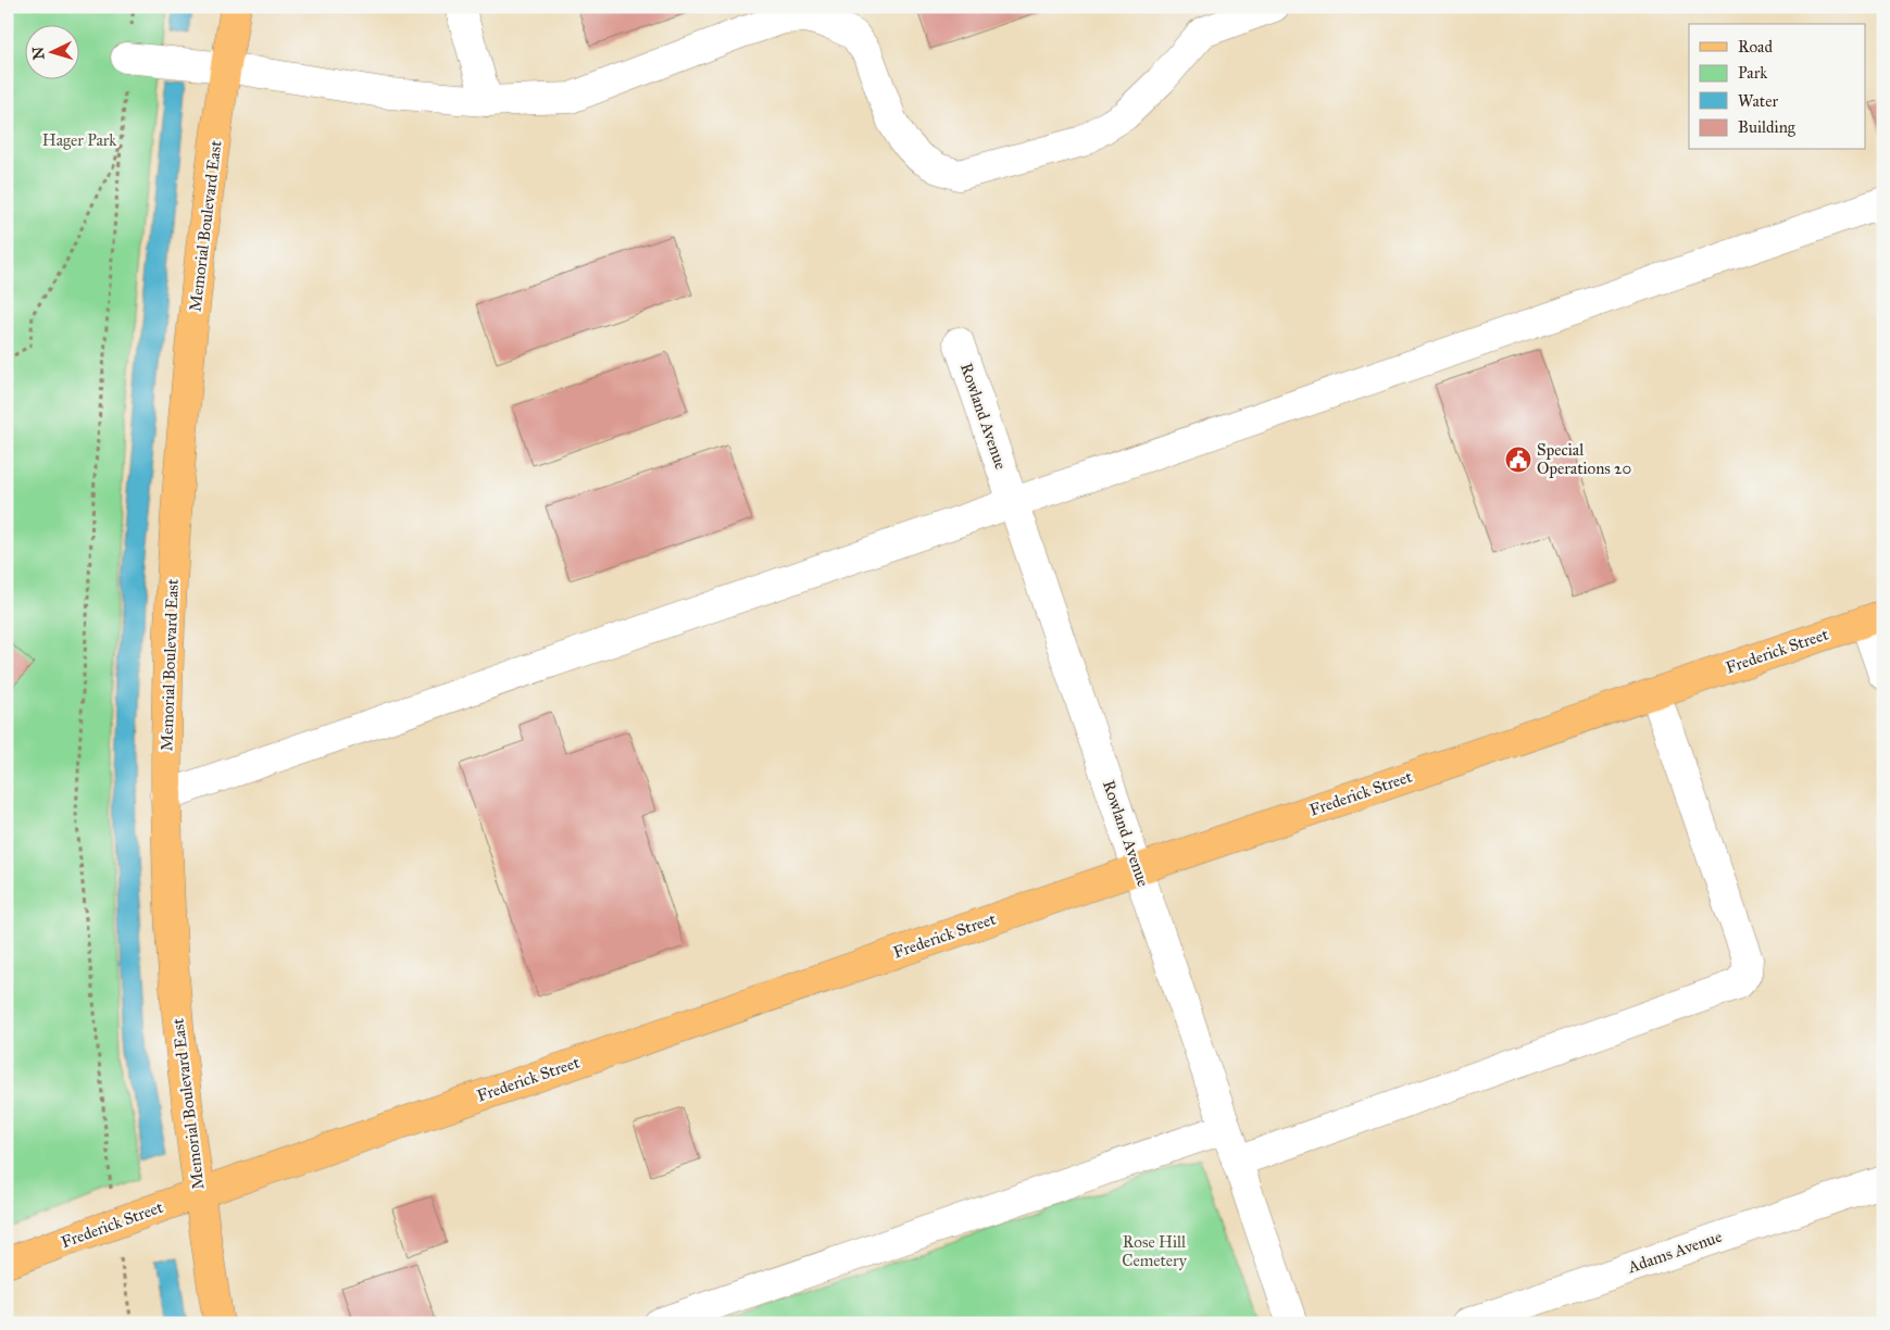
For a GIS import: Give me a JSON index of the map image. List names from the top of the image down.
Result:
{
  "streets": {
    "main road": ["Memorial Boulevard East", "Frederick Street"],
    "street": ["Rowland Avenue", "Adams Avenue"]
  },
  "crossings": [
    ["Memorial Boulevard East", "Frederick Street"],
    ["Rowland Avenue", "Frederick Street"]
  ],
  "parks": ["Hager Park", "Rose Hill Cemetery"],
  "places": {
    "public building": ["Special Operations 20"]
  },
  "legend": [
    "Road",
    "Park",
    "Water",
    "Building"
  ],
  "north": "left"
}
